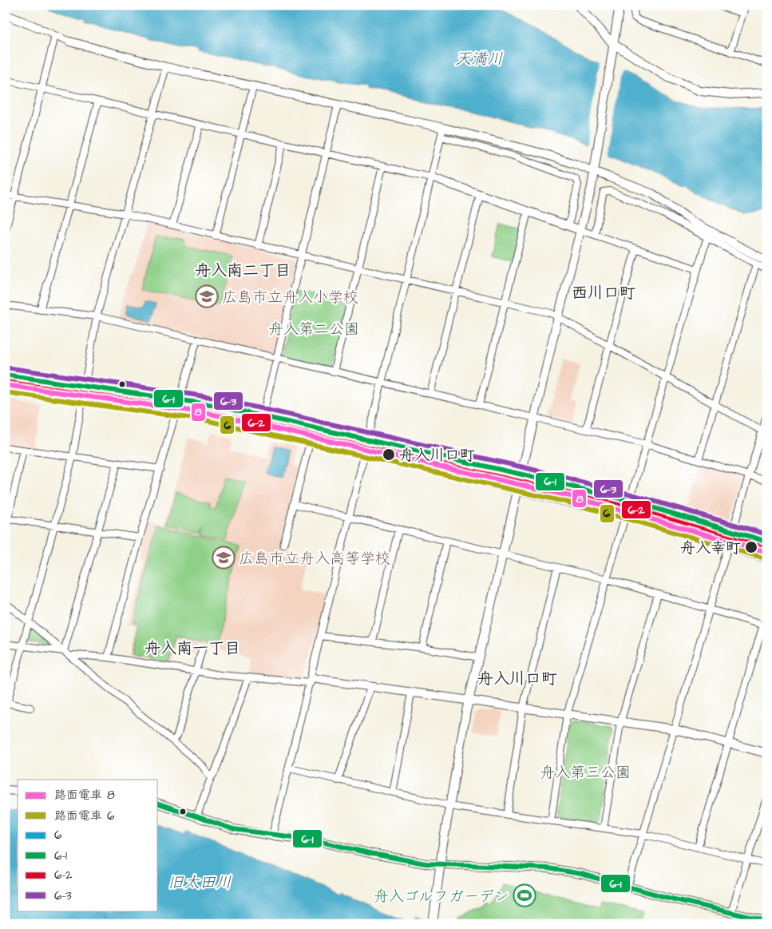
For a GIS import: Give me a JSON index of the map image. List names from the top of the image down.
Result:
{
  "districts": [
    "舟入南二丁目",
    "西川口町",
    "舟入南一丁目",
    "舟入川口町"
  ],
  "water": ["天満川", "旧太田川"],
  "parks": ["舟入第二公園", "舟入第三公園"],
  "places": {
    "school or university": ["広島市立舟入小学校", "広島市立舟入高等学校"],
    "other": ["舟入川口町", "舟入幸町"],
    "sports": ["舟入ゴルフガーデン"]
  },
  "lines": [
    "transit line 6-3",
    "transit line 6-1",
    "transit line 6-2",
    "tram line 8",
    "transit line 6",
    "tram line 6"
  ],
  "legend": [
    "路面電車 8",
    "路面電車 6",
    "6",
    "6-1",
    "6-2",
    "6-3"
  ]
}
